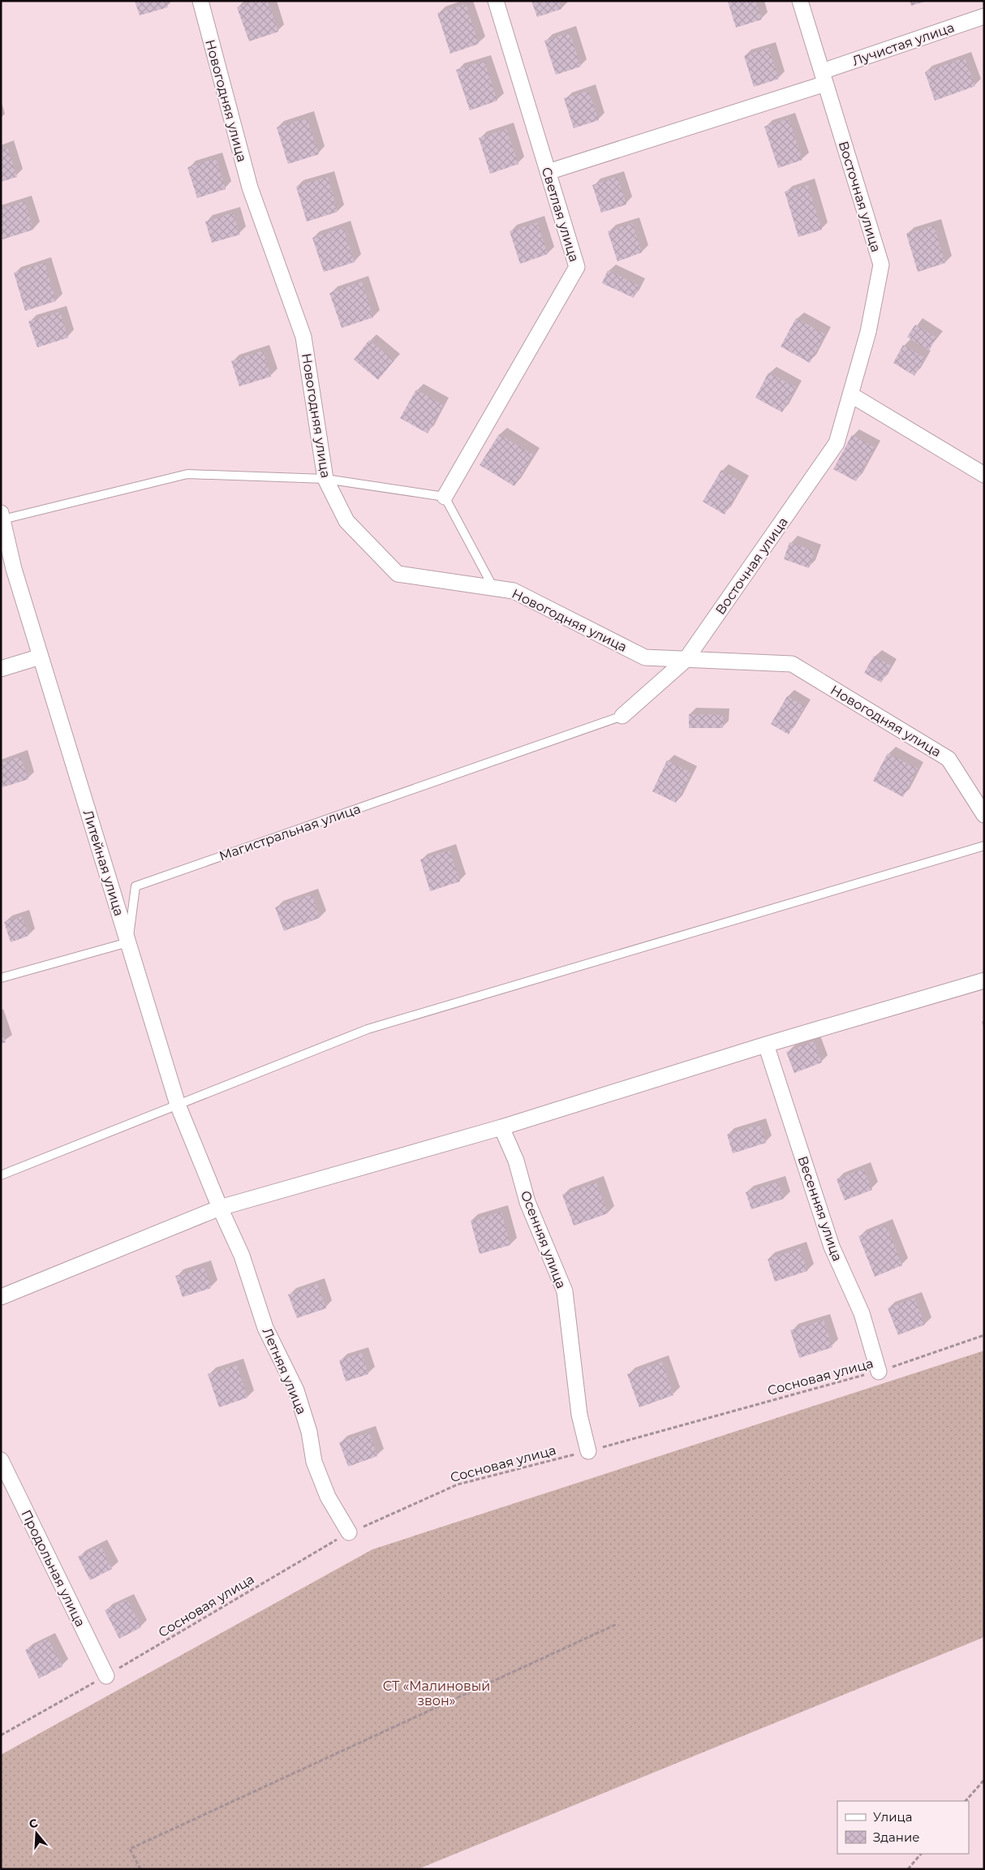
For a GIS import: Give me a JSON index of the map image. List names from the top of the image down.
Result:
{
  "streets": {
    "street": [
      "Лучистая улица",
      "Новогодняя улица",
      "Восточная улица",
      "Светлая улица",
      "Литейная улица",
      "Весенняя улица",
      "Осенняя улица",
      "Летняя улица",
      "Продольная улица"
    ],
    "lane": ["Магистральная улица"],
    "path": ["Сосновая улица"]
  },
  "crossings": [
    ["Лучистая улица", "Восточная улица"],
    ["Лучистая улица", "Светлая улица"],
    ["Новогодняя улица", "Восточная улица"],
    ["Восточная улица", "Магистральная улица"],
    ["Магистральная улица", "Литейная улица"],
    ["Литейная улица", "Летняя улица"],
    ["Весенняя улица", "Сосновая улица"],
    ["Осенняя улица", "Сосновая улица"],
    ["Летняя улица", "Сосновая улица"],
    ["Сосновая улица", "Продольная улица"]
  ],
  "parks": ["СТ «Малиновый звон»"],
  "legend": ["Улица", "Здание"],
  "north": "top"
}
